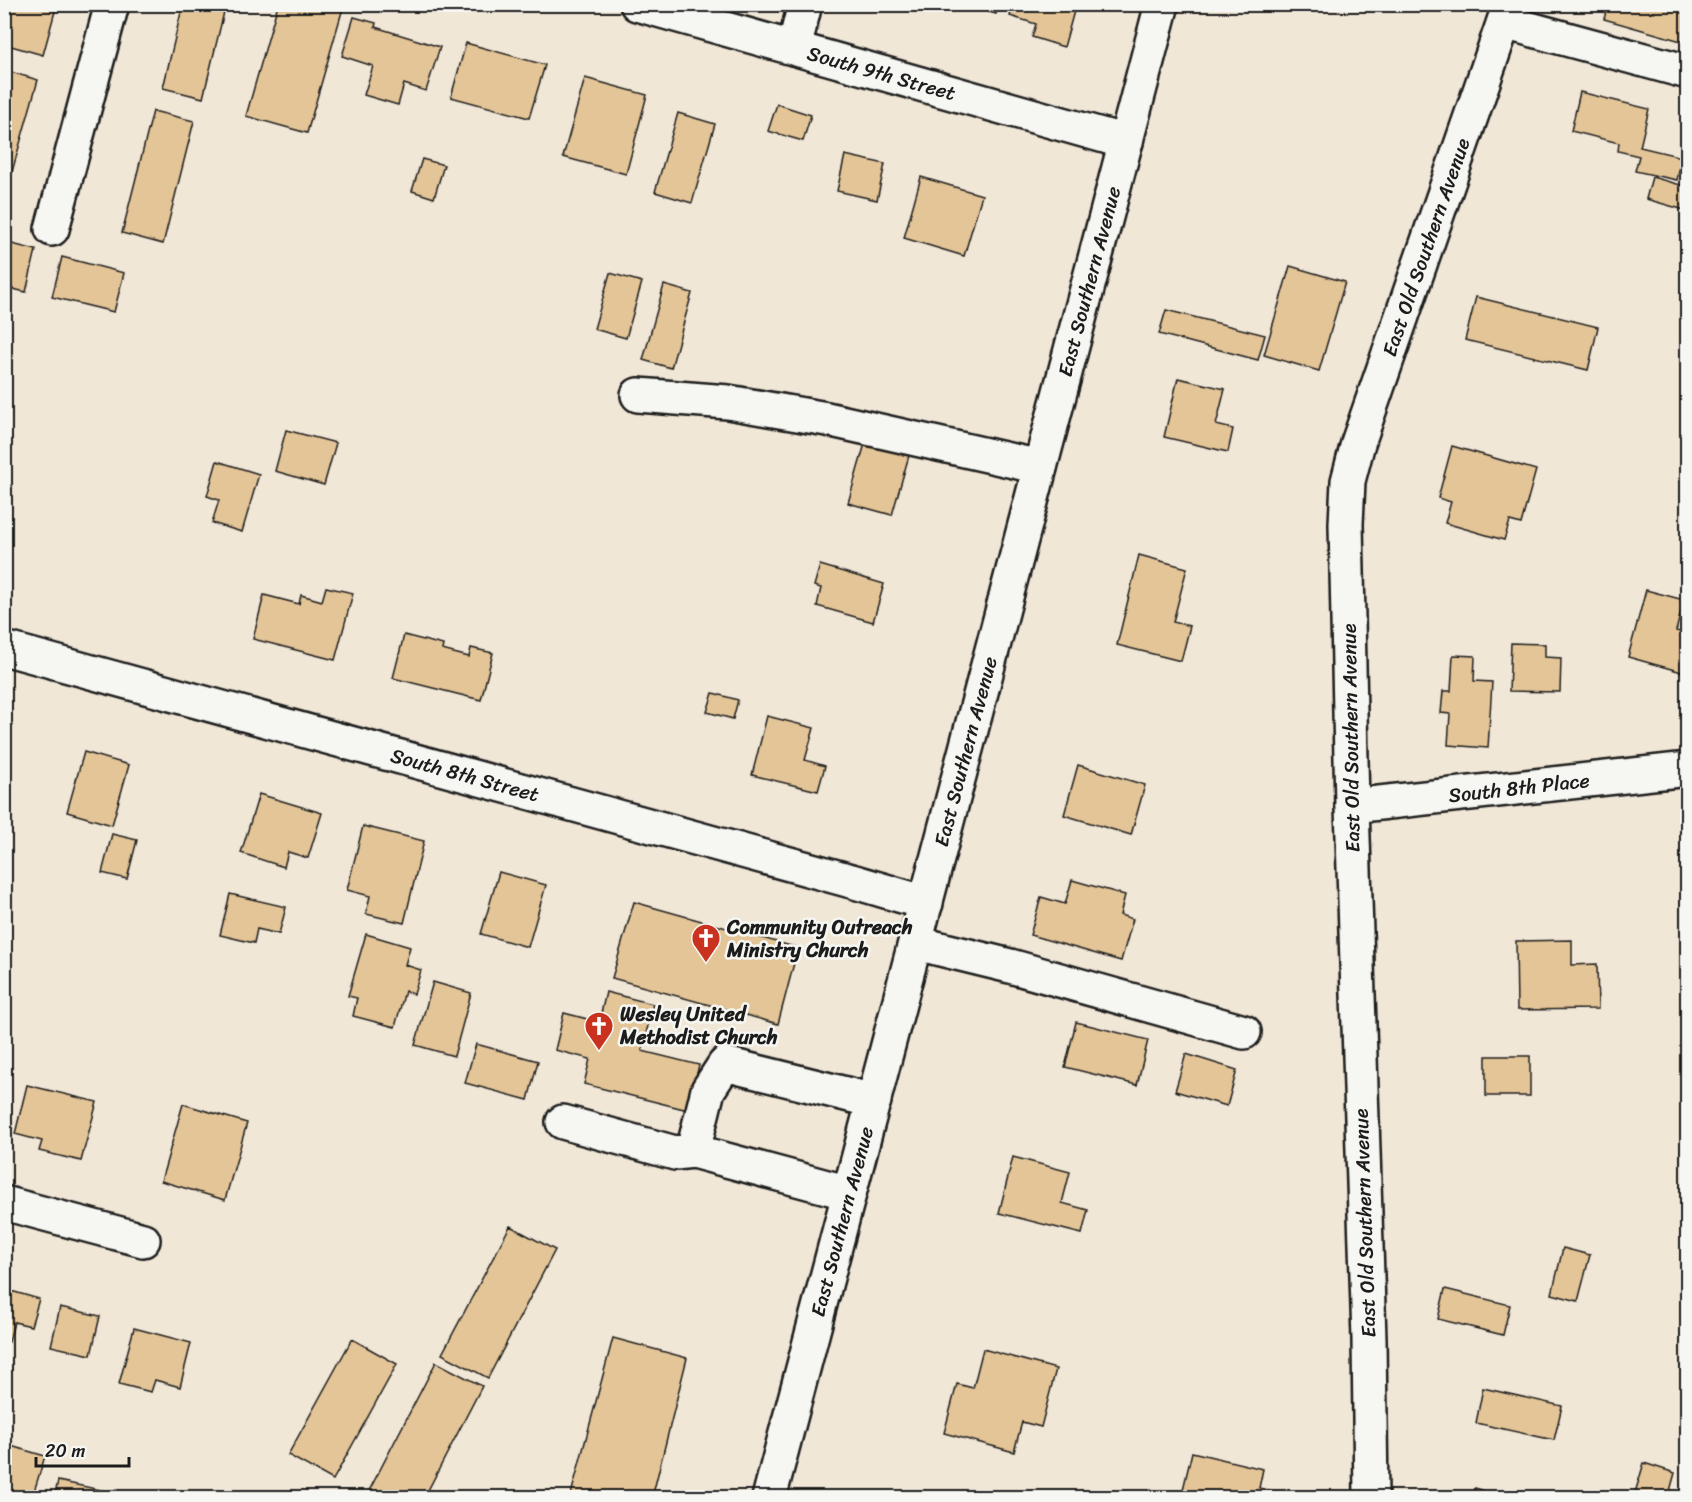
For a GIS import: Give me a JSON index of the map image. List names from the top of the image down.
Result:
{
  "streets": {
    "street": [
      "South 9th Street",
      "East Old Southern Avenue",
      "East Southern Avenue",
      "South 8th Street",
      "South 8th Place"
    ]
  },
  "crossings": [
    ["South 9th Street", "East Southern Avenue"],
    ["East Old Southern Avenue", "South 8th Place"],
    ["East Southern Avenue", "South 8th Street"]
  ],
  "places": {
    "church": ["Community Outreach Ministry Church", "Wesley United Methodist Church"]
  },
  "scale_bar": "20 m"
}
